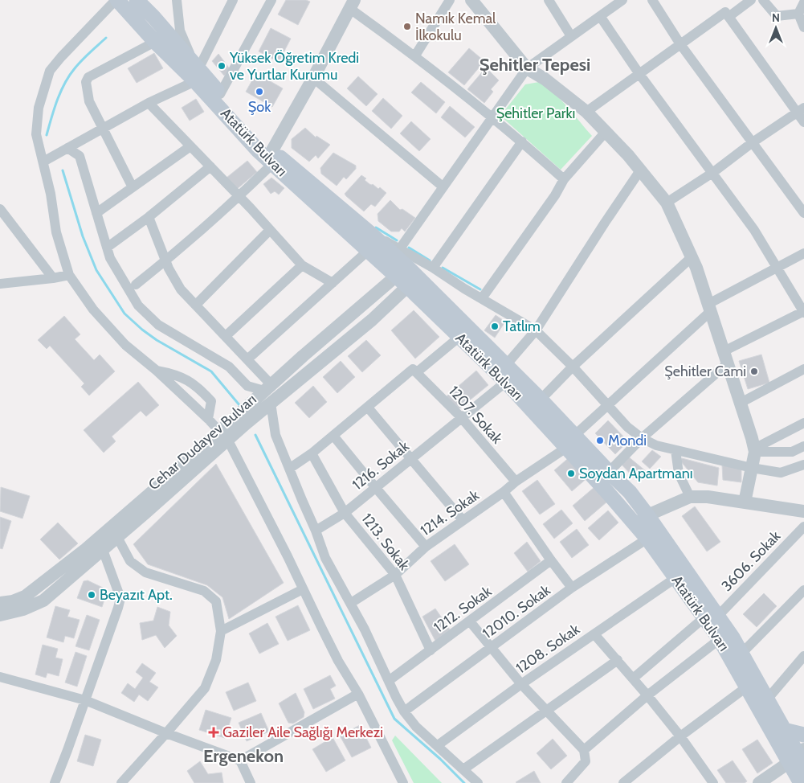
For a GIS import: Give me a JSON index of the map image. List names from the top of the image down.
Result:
{
  "streets": {
    "main road": ["Atatürk Bulvarı"],
    "street": [
      "1207. Sokak",
      "Cehar Dudayev Bulvarı",
      "1216. Sokak",
      "1214. Sokak",
      "1213. Sokak",
      "3606. Sokak",
      "1212. Sokak",
      "12010. Sokak",
      "1208. Sokak"
    ]
  },
  "crossings": [
    ["Atatürk Bulvarı", "Cehar Dudayev Bulvarı"],
    ["Atatürk Bulvarı", "1216. Sokak"],
    ["Atatürk Bulvarı", "1214. Sokak"],
    ["Atatürk Bulvarı", "3606. Sokak"],
    ["Atatürk Bulvarı", "12010. Sokak"],
    ["Atatürk Bulvarı", "1208. Sokak"],
    ["1207. Sokak", "1216. Sokak"],
    ["1207. Sokak", "1214. Sokak"],
    ["1216. Sokak", "1213. Sokak"],
    ["1214. Sokak", "1213. Sokak"],
    ["1213. Sokak", "1212. Sokak"]
  ],
  "districts": ["Şehitler Tepesi", "Ergenekon"],
  "parks": ["Şehitler Parkı"],
  "places": {
    "other": [
      "Namık Kemal İlkokulu",
      "Yüksek Öğretim Kredi ve Yurtlar Kurumu",
      "Şok",
      "Tatlım",
      "Şehitler Cami",
      "Mondi",
      "Soydan Apartmanı",
      "Beyazıt Apt."
    ],
    "health": ["Gaziler Aile Sağlığı Merkezi"]
  },
  "north": "top"
}
